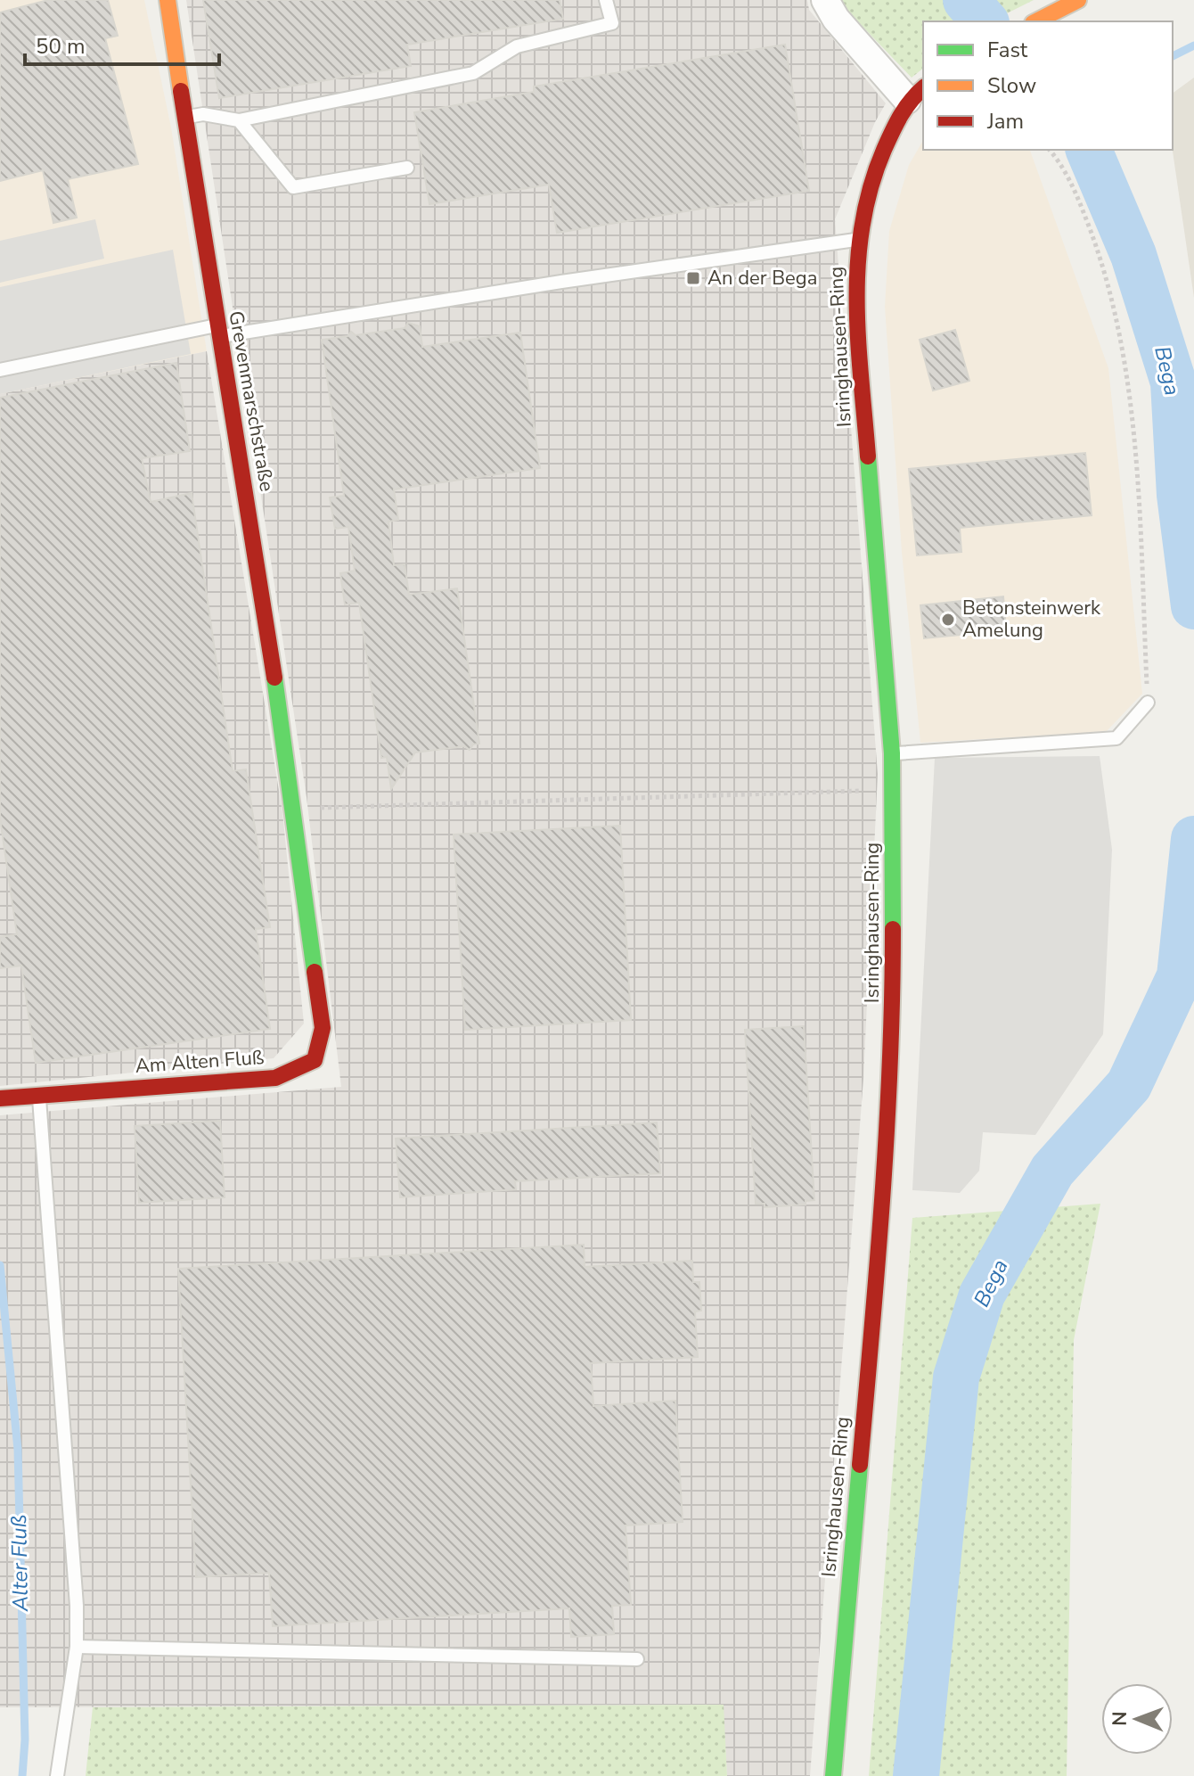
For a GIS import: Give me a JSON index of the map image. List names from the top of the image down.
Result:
{
  "streets": {
    "street": ["Isringhausen-Ring", "Grevenmarschstraße", "Am Alten Fluß"]
  },
  "crossings": [
    ["Grevenmarschstraße", "Am Alten Fluß"]
  ],
  "water": ["Bega", "Alter Fluß"],
  "places": {
    "transit": ["An der Bega"],
    "other": ["Betonsteinwerk Amelung"]
  },
  "legend": ["Fast", "Slow", "Jam"],
  "scale_bar": "50 m",
  "north": "left"
}
